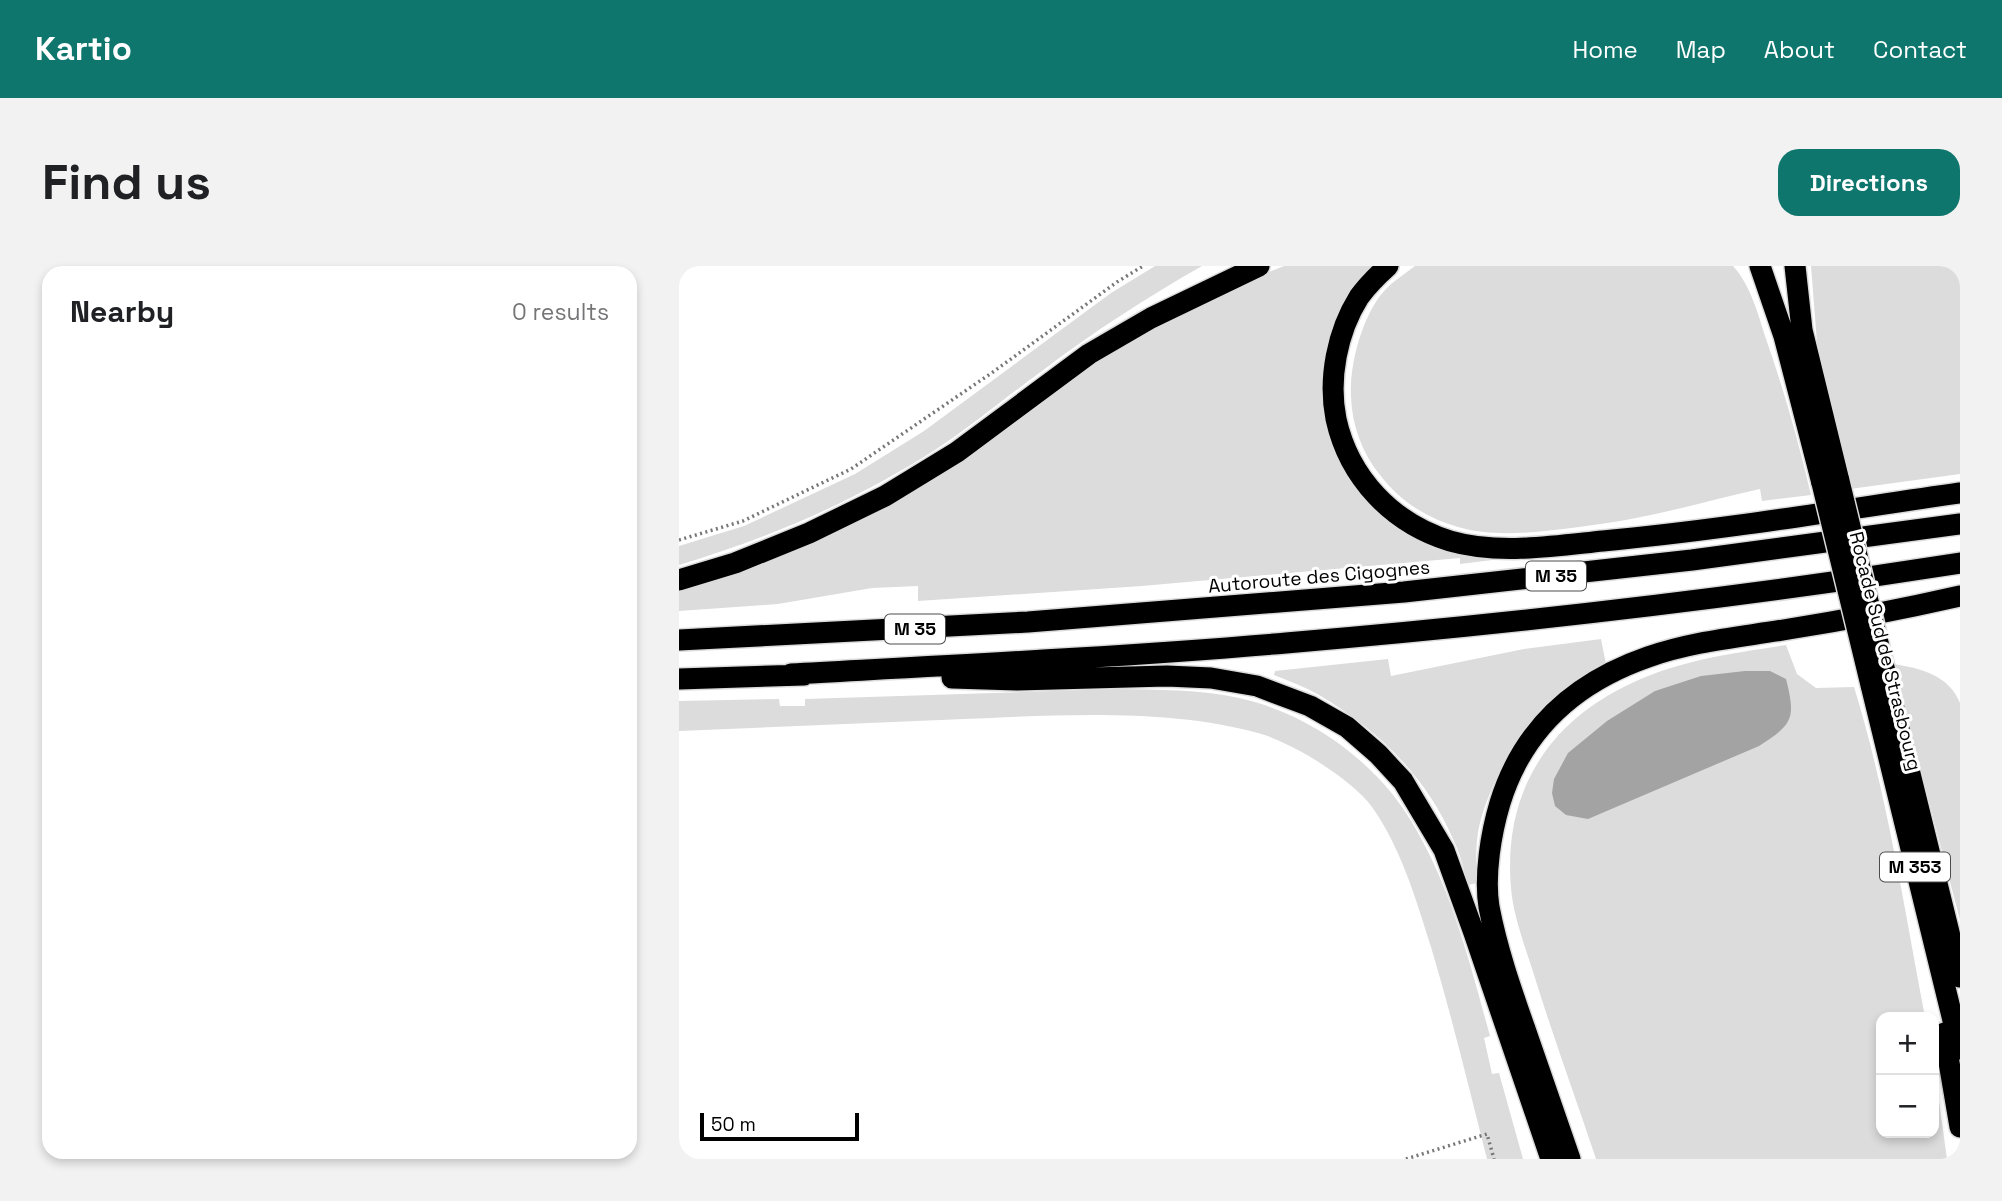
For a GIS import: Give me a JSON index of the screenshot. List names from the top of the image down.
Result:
{
  "streets": {
    "highway": [
      "Autoroute des Cigognes",
      "M 35",
      "Rocade Sud de Strasbourg",
      "M 353"
    ]
  },
  "scale_bar": "50 m",
  "page": {
    "header": "Kartio",
    "nav": [
      "Home",
      "Map",
      "About",
      "Contact"
    ],
    "buttons": "Directions",
    "title": "Find us",
    "heading": ["Nearby", "0 results"],
    "map_buttons": ["+", "−"],
    "scale": "50 m"
  }
}
